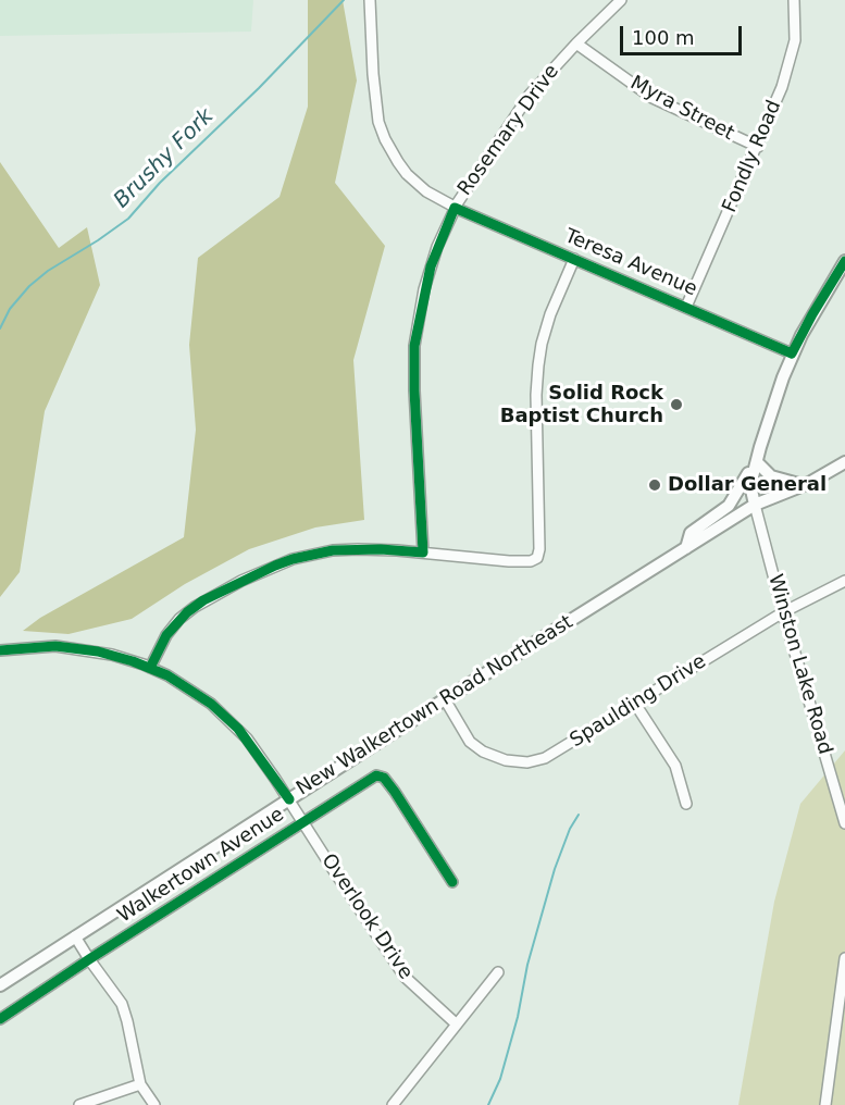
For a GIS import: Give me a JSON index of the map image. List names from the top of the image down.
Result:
{
  "streets": {
    "main road": ["New Walkertown Road Northeast"],
    "street": [
      "Myra Street",
      "Rosemary Drive",
      "Fondly Road",
      "Teresa Avenue",
      "Winston Lake Road",
      "Spaulding Drive",
      "Walkertown Avenue",
      "Overlook Drive"
    ]
  },
  "crossings": [
    ["Myra Street", "Rosemary Drive"],
    ["Myra Street", "Fondly Road"],
    ["Rosemary Drive", "Teresa Avenue"],
    ["Fondly Road", "Teresa Avenue"],
    ["Winston Lake Road", "Spaulding Drive"],
    ["Winston Lake Road", "New Walkertown Road Northeast"],
    ["Spaulding Drive", "New Walkertown Road Northeast"],
    ["New Walkertown Road Northeast", "Overlook Drive"],
    ["Walkertown Avenue", "Overlook Drive"]
  ],
  "water": ["Brushy Fork"],
  "places": ["Solid Rock Baptist Church", "Dollar General"],
  "scale_bar": "100 m"
}
